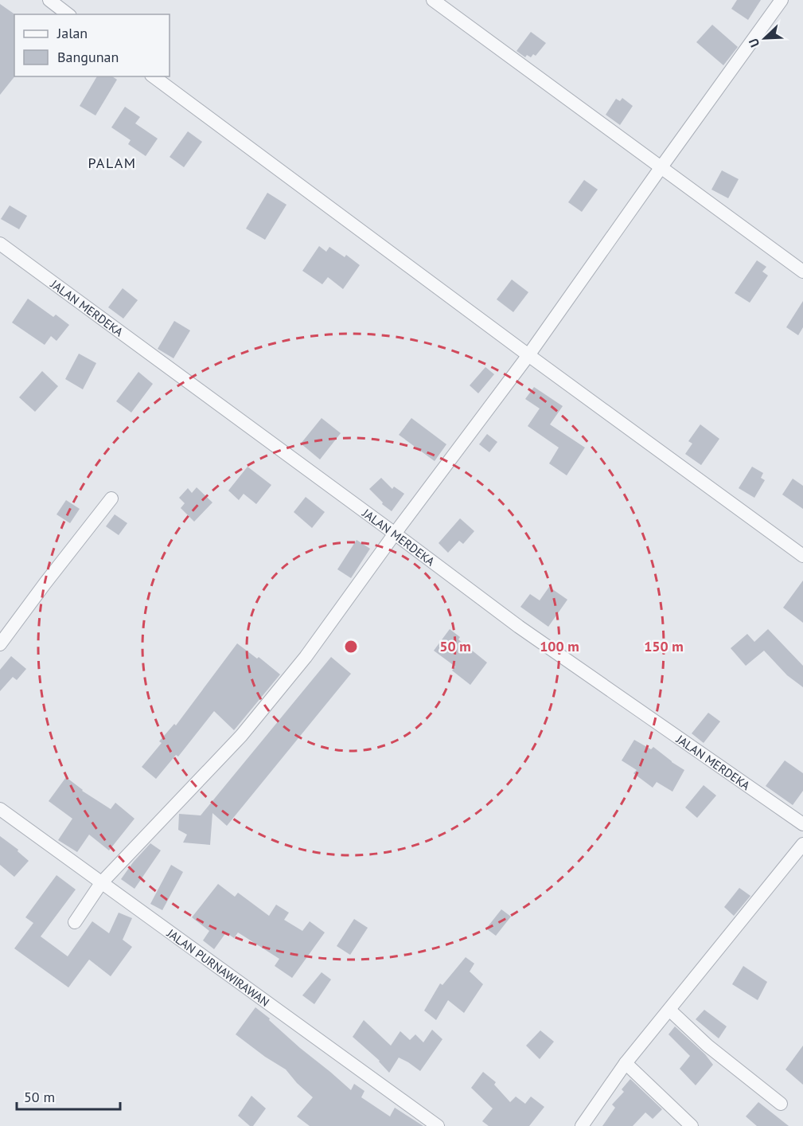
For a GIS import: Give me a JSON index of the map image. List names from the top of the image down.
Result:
{
  "streets": {
    "street": ["JALAN MERDEKA", "JALAN PURNAWIRAWAN"]
  },
  "districts": ["PALAM"],
  "legend": ["Jalan", "Bangunan"],
  "scale_bar": "50 m",
  "north": "bottom left",
  "rings": ["50 m", "100 m", "150 m"]
}
